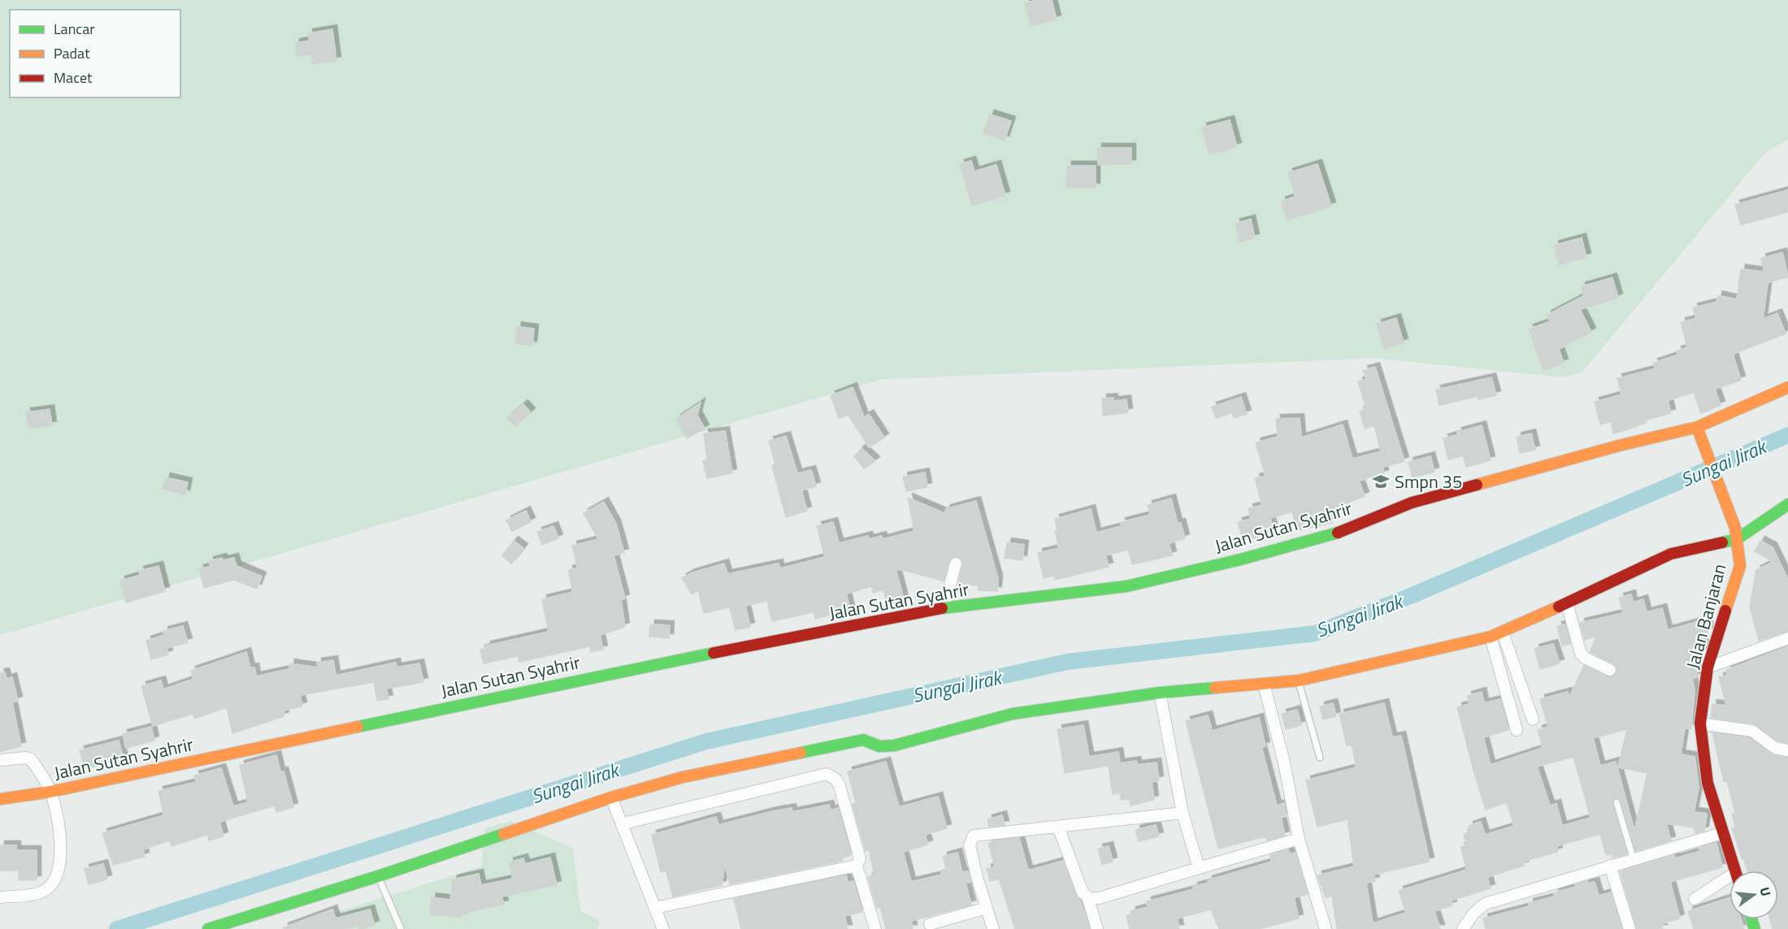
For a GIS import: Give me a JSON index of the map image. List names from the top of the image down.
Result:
{
  "streets": {
    "street": ["Jalan Sutan Syahrir", "Jalan Banjaran"]
  },
  "crossings": [
    ["Jalan Sutan Syahrir", "Jalan Banjaran"]
  ],
  "water": ["Sungai Jirak"],
  "places": {
    "school or university": ["Smpn 35"]
  },
  "legend": ["Lancar", "Padat", "Macet"],
  "north": "right"
}
